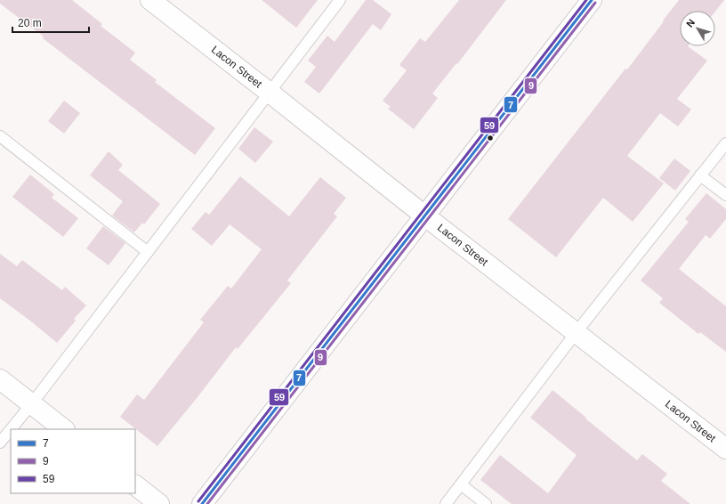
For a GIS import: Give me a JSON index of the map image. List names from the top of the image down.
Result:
{
  "streets": {
    "street": ["Lacon Street"]
  },
  "lines": ["transit line 7", "transit line 59", "transit line 9"],
  "legend": ["7", "9", "59"],
  "scale_bar": "20 m",
  "north": "top left"
}
